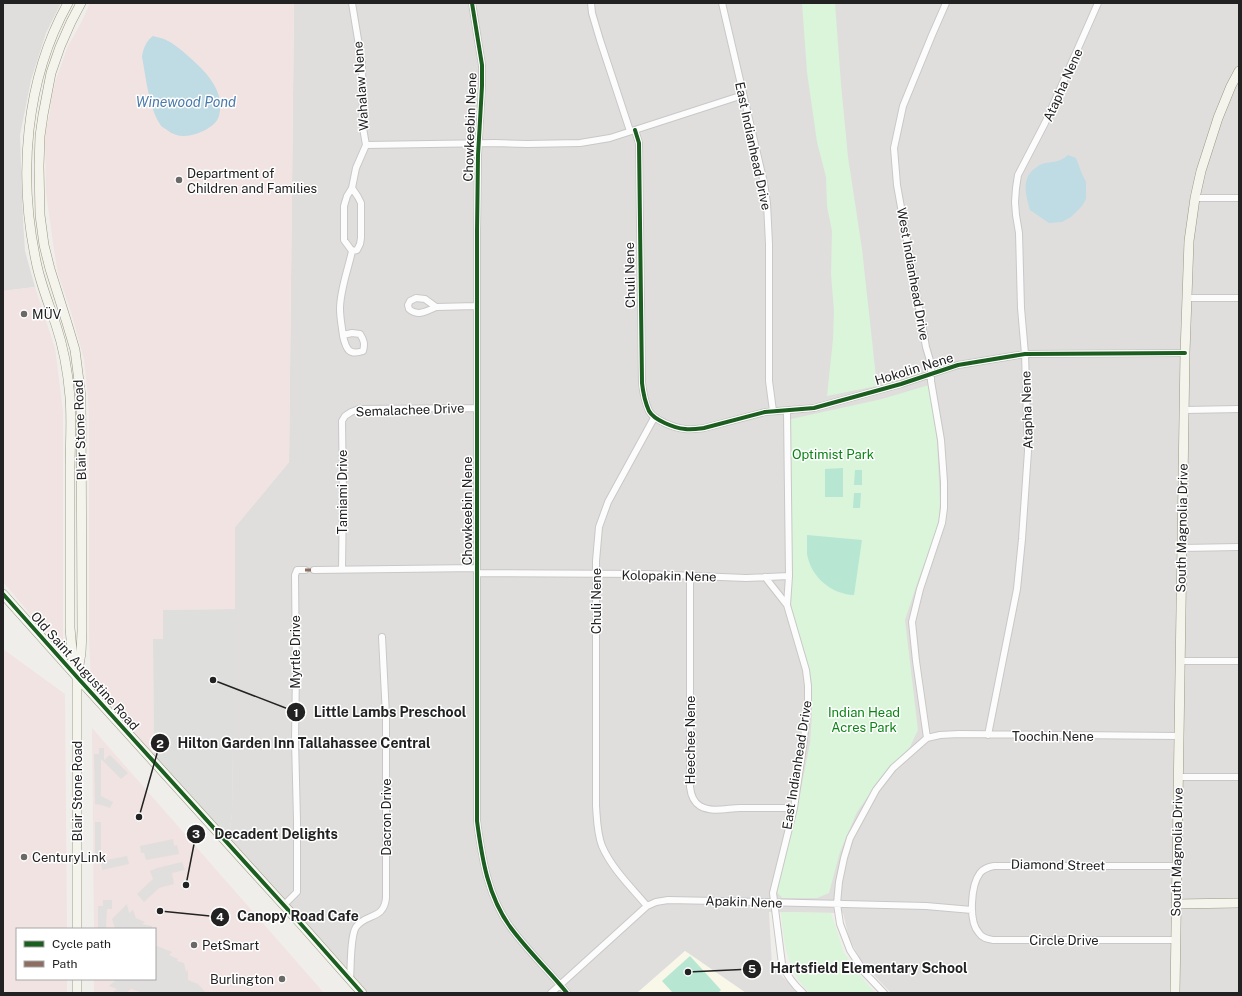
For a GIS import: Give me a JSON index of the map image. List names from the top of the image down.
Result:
{
  "streets": {
    "main road": ["Blair Stone Road", "South Magnolia Drive", "Old Saint Augustine Road"],
    "street": [
      "Atapha Nene",
      "Wahalaw Nene",
      "Chowkeebin Nene",
      "East Indianhead Drive",
      "West Indianhead Drive",
      "Chuli Nene",
      "Hokolin Nene",
      "Semalachee Drive",
      "Tamiami Drive",
      "Kolopakin Nene",
      "Myrtle Drive",
      "Toochin Nene",
      "Heechee Nene",
      "Dacron Drive",
      "Diamond Street",
      "Apakin Nene",
      "Circle Drive"
    ]
  },
  "crossings": [
    ["Atapha Nene", "Hokolin Nene"],
    ["Atapha Nene", "Toochin Nene"],
    ["Chowkeebin Nene", "Semalachee Drive"],
    ["Chowkeebin Nene", "Kolopakin Nene"],
    ["Chowkeebin Nene", "Apakin Nene"],
    ["East Indianhead Drive", "Hokolin Nene"],
    ["East Indianhead Drive", "Kolopakin Nene"],
    ["East Indianhead Drive", "Heechee Nene"],
    ["East Indianhead Drive", "Apakin Nene"],
    ["West Indianhead Drive", "Hokolin Nene"],
    ["West Indianhead Drive", "Toochin Nene"],
    ["Chuli Nene", "Hokolin Nene"],
    ["Chuli Nene", "Kolopakin Nene"],
    ["Chuli Nene", "Apakin Nene"],
    ["Hokolin Nene", "South Magnolia Drive"],
    ["Semalachee Drive", "Tamiami Drive"],
    ["Blair Stone Road", "Old Saint Augustine Road"],
    ["Tamiami Drive", "Kolopakin Nene"],
    ["South Magnolia Drive", "Toochin Nene"],
    ["South Magnolia Drive", "Diamond Street"],
    ["South Magnolia Drive", "Circle Drive"],
    ["Kolopakin Nene", "Heechee Nene"],
    ["Myrtle Drive", "Old Saint Augustine Road"],
    ["Old Saint Augustine Road", "Dacron Drive"],
    ["Diamond Street", "Apakin Nene"],
    ["Diamond Street", "Circle Drive"],
    ["Apakin Nene", "Circle Drive"]
  ],
  "water": ["Winewood Pond"],
  "parks": ["Optimist Park", "Indian Head Acres Park"],
  "places": [
    "Department of Children and Families",
    "MÜV",
    "Little Lambs Preschool",
    "Hilton Garden Inn Tallahassee Central",
    "CenturyLink",
    "Decadent Delights",
    "Canopy Road Cafe",
    "PetSmart",
    "Hartsfield Elementary School",
    "Burlington"
  ],
  "legend": ["Cycle path", "Path"]
}
